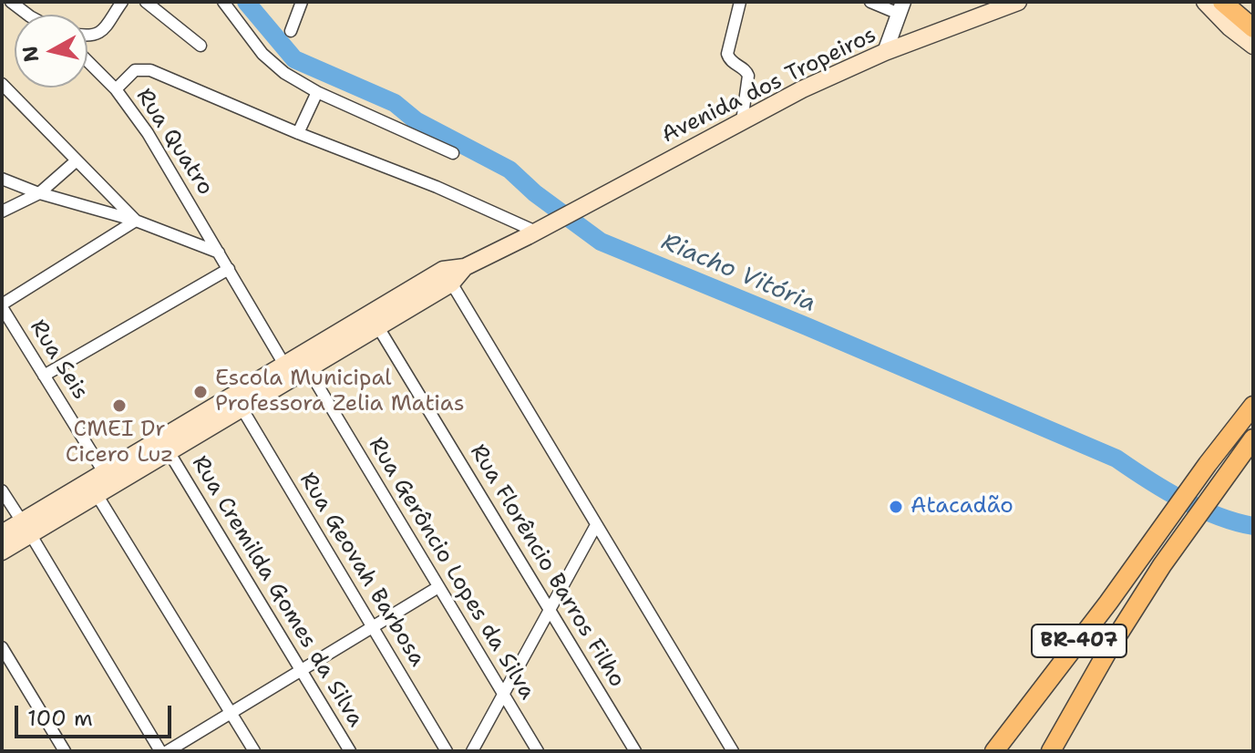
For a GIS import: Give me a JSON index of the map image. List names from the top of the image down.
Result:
{
  "streets": {
    "highway": ["BR-407"],
    "main road": ["Avenida dos Tropeiros"],
    "street": [
      "Rua Quatro",
      "Rua Seis",
      "Rua Florêncio Barros Filho",
      "Rua Gerôncio Lopes da Silva",
      "Rua Geovah Barbosa",
      "Rua Cremilda Gomes da Silva"
    ]
  },
  "water": ["Riacho Vitória"],
  "places": ["Escola Municipal Professora Zelia Matias", "CMEI Dr Cicero Luz", "Atacadão"],
  "scale_bar": "100 m",
  "north": "left"
}
